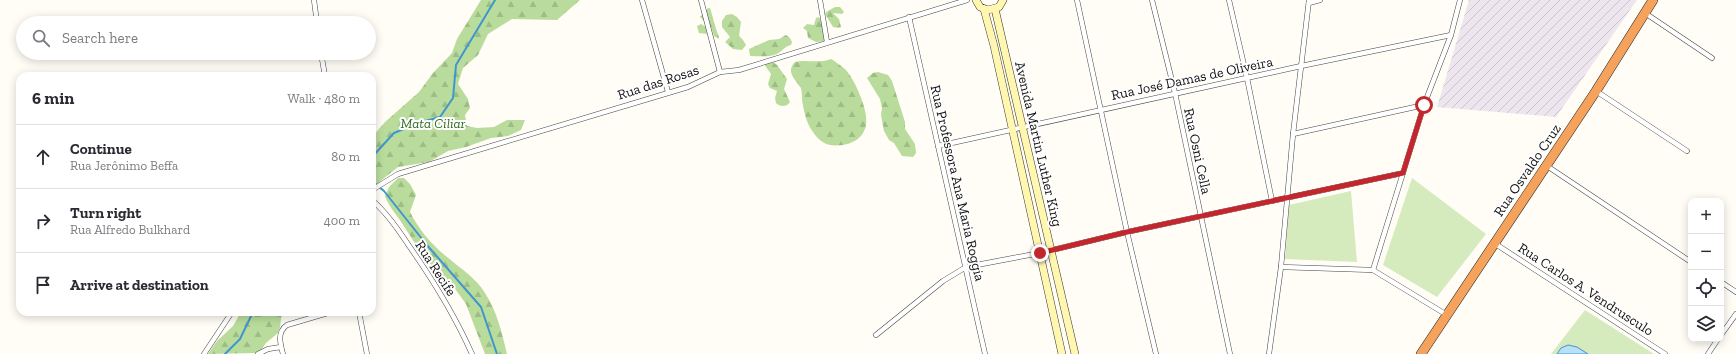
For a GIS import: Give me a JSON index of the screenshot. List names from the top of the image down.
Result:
{
  "streets": {
    "highway": ["Rua Osvaldo Cruz"],
    "main road": ["Avenida Martin Luther King"],
    "street": [
      "Rua José Damas de Oliveira",
      "Rua das Rosas",
      "Rua Osni Cella",
      "Rua Professora Ana Maria Roggia",
      "Rua Recife",
      "Rua Carlos A. Vendrusculo"
    ]
  },
  "crossings": [
    ["Rua José Damas de Oliveira", "Avenida Martin Luther King"],
    ["Rua José Damas de Oliveira", "Rua Osni Cella"],
    ["Rua José Damas de Oliveira", "Rua Professora Ana Maria Roggia"],
    ["Rua das Rosas", "Rua Professora Ana Maria Roggia"],
    ["Rua Osvaldo Cruz", "Rua Carlos A. Vendrusculo"]
  ],
  "parks": ["Mata Ciliar"],
  "page": {
    "search": "Search here",
    "heading": ["6 min", "Walk · 480 m"],
    "list": [
      ["Continue", "Rua Jerônimo Beffa", "80 m"],
      ["Turn right", "Rua Alfredo Bulkhard", "400 m"],
      "Arrive at destination"
    ],
    "map_buttons": ["+", "−"]
  }
}
